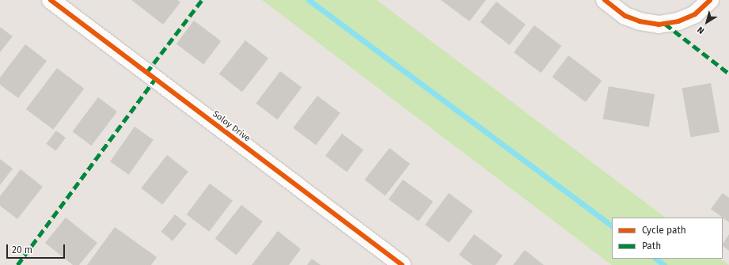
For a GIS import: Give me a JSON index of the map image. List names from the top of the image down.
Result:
{
  "streets": {
    "street": ["Soloy Drive"]
  },
  "legend": ["Cycle path", "Path"],
  "scale_bar": "20 m",
  "north": "bottom left"
}
